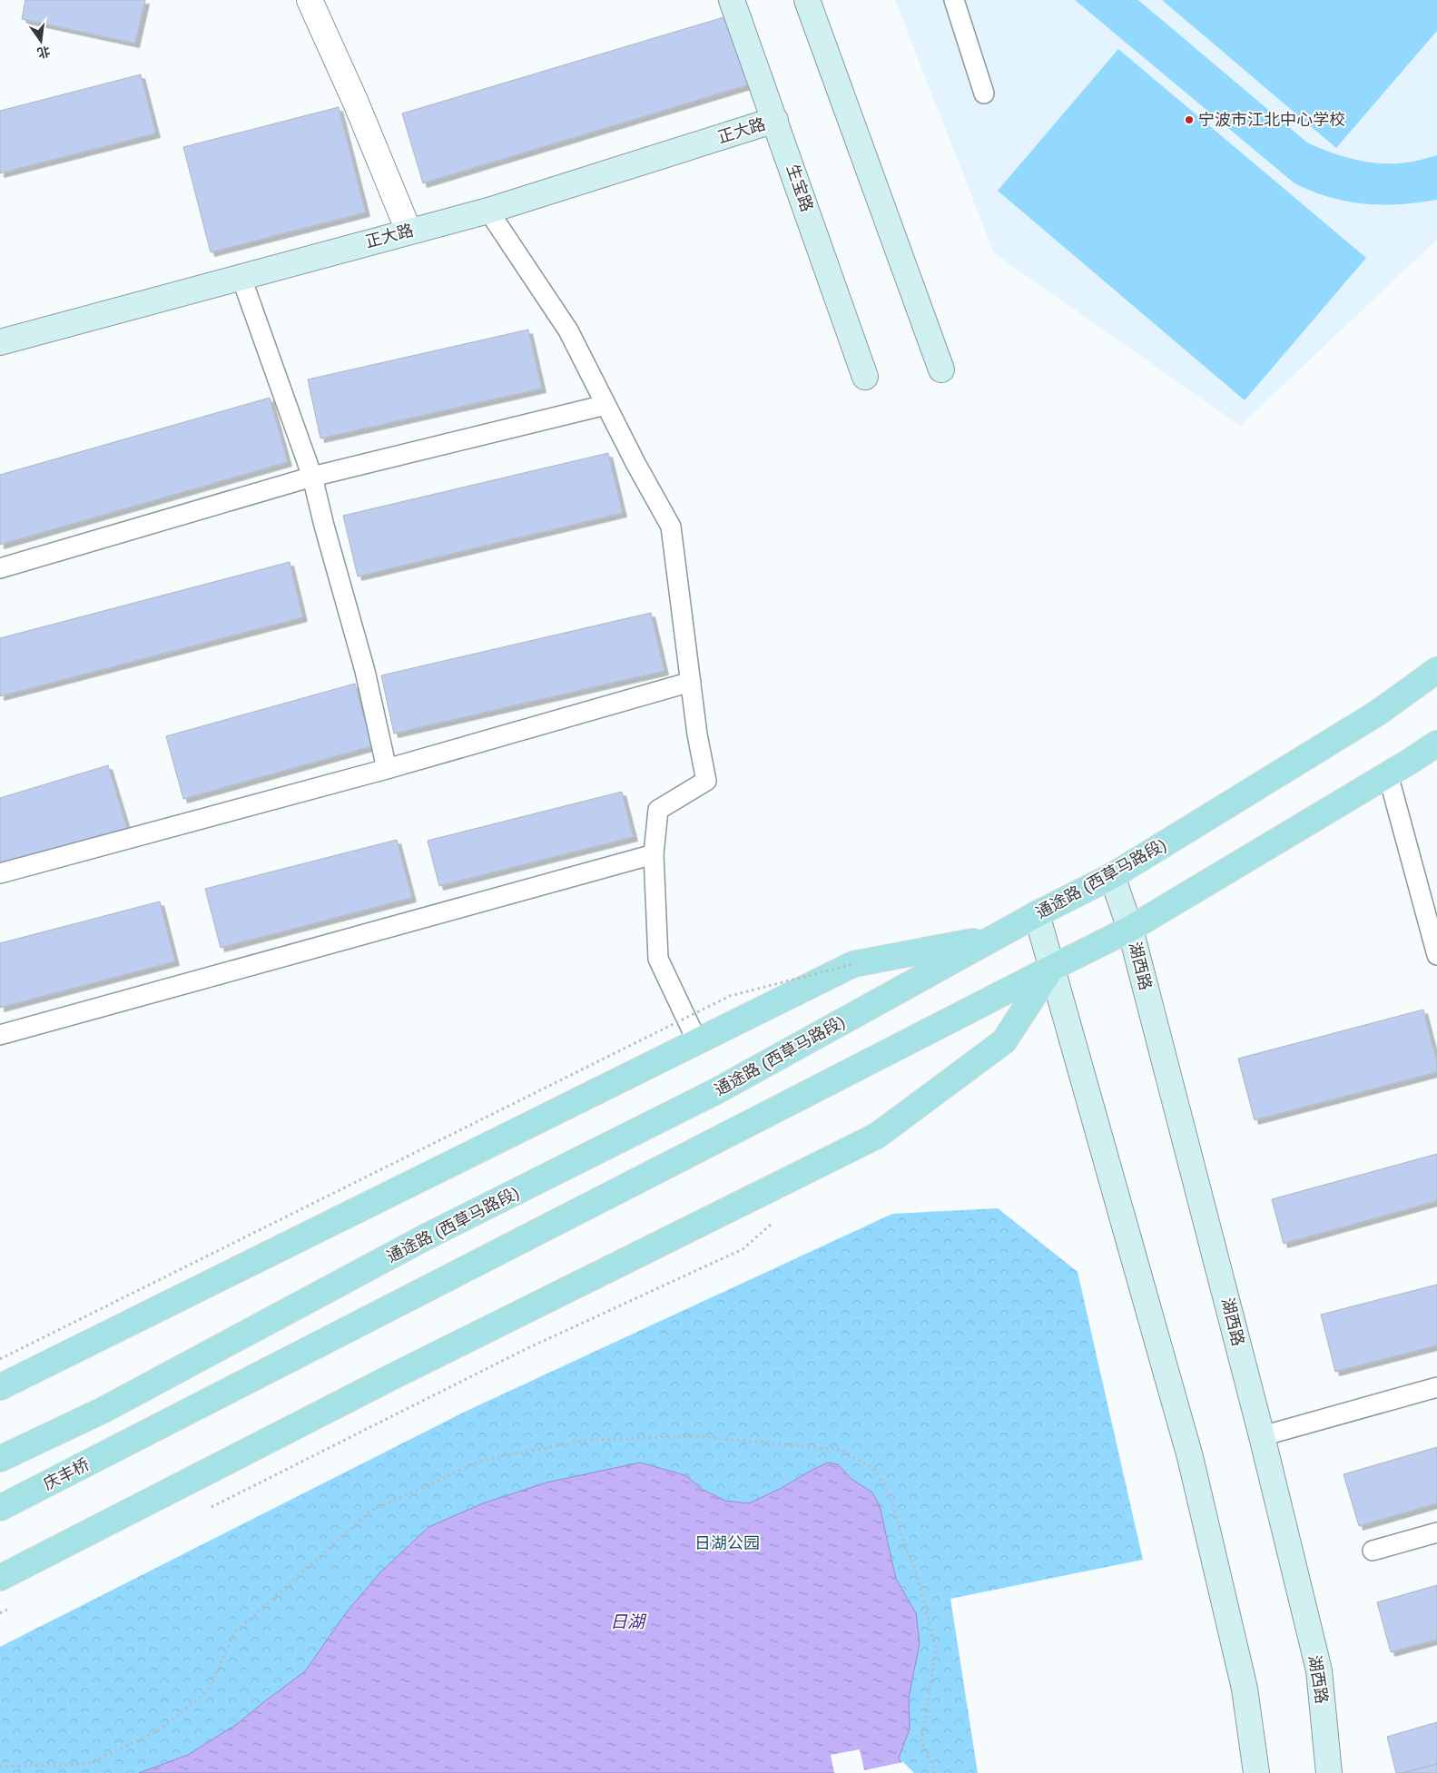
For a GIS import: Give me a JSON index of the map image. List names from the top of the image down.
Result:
{
  "streets": {
    "main road": [
      "正大路",
      "生宝路",
      "通途路 (西草马路段)",
      "湖西路",
      "庆丰桥"
    ]
  },
  "crossings": [
    ["正大路", "生宝路"],
    ["通途路 (西草马路段)", "湖西路"]
  ],
  "water": ["日湖"],
  "parks": ["日湖公园"],
  "places": ["宁波市江北中心学校"],
  "north": "bottom"
}
